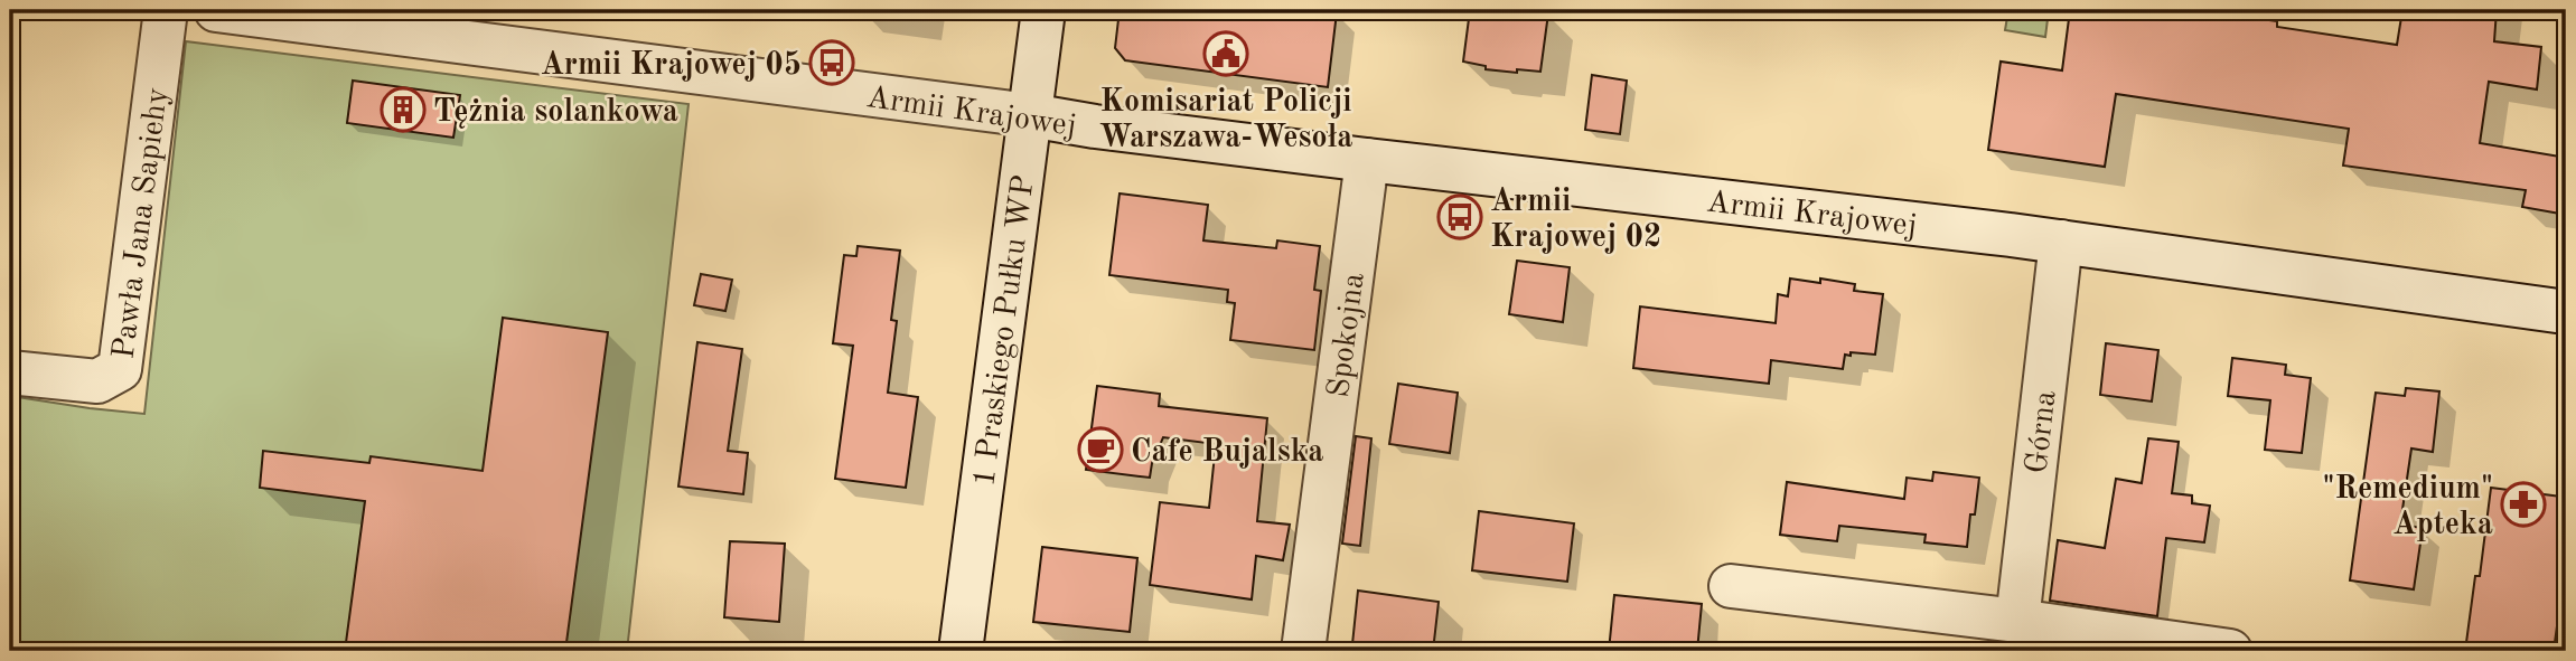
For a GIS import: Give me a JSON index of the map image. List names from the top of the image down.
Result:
{
  "streets": {
    "street": [
      "Armii Krajowej",
      "Pawła Jana Sapiehy",
      "1 Praskiego Pułku WP",
      "Spokojna",
      "Górna"
    ]
  },
  "crossings": [
    ["Armii Krajowej", "1 Praskiego Pułku WP"],
    ["Armii Krajowej", "Spokojna"],
    ["Armii Krajowej", "Górna"]
  ],
  "places": {
    "public building": ["Komisariat Policji Warszawa-Wesoła"],
    "bus stop": ["Armii Krajowej 05", "Armii Krajowej 02"],
    "building": ["Tężnia solankowa"],
    "cafe": ["Cafe Bujalska"],
    "pharmacy": ["\"Remedium\" Apteka"]
  }
}
